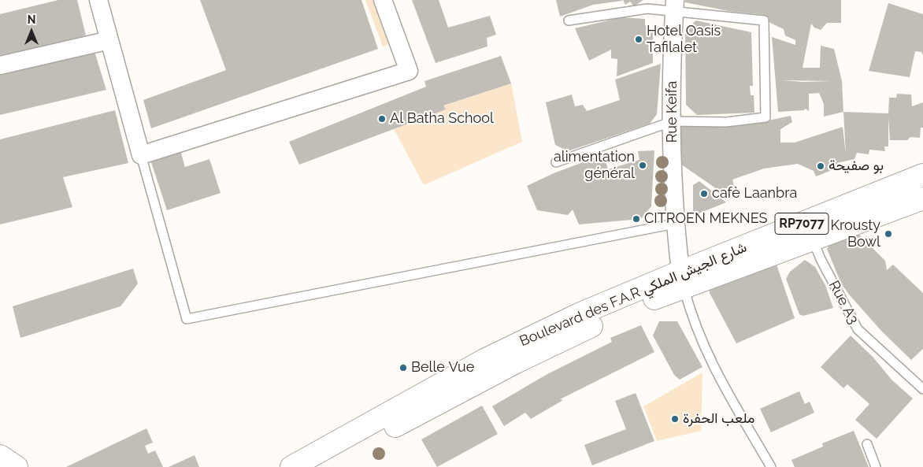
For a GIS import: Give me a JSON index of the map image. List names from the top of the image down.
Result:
{
  "streets": {
    "main road": ["RP7077", "Boulevard des F.A.R شارع الجيش الملكي"],
    "street": ["Rue Keifa"],
    "lane": ["Rue A3"]
  },
  "crossings": [
    ["Rue Keifa", "Boulevard des F.A.R شارع الجيش الملكي"],
    ["Boulevard des F.A.R شارع الجيش الملكي", "Rue A3"]
  ],
  "places": [
    "Hotel Oasis Tafilalet",
    "Al Batha School",
    "alimentation général",
    "بو صفيحة",
    "cafè Laanbra",
    "CITROEN MEKNES",
    "Krousty Bowl",
    "Belle Vue",
    "ملعب الحفرة"
  ],
  "north": "top"
}
